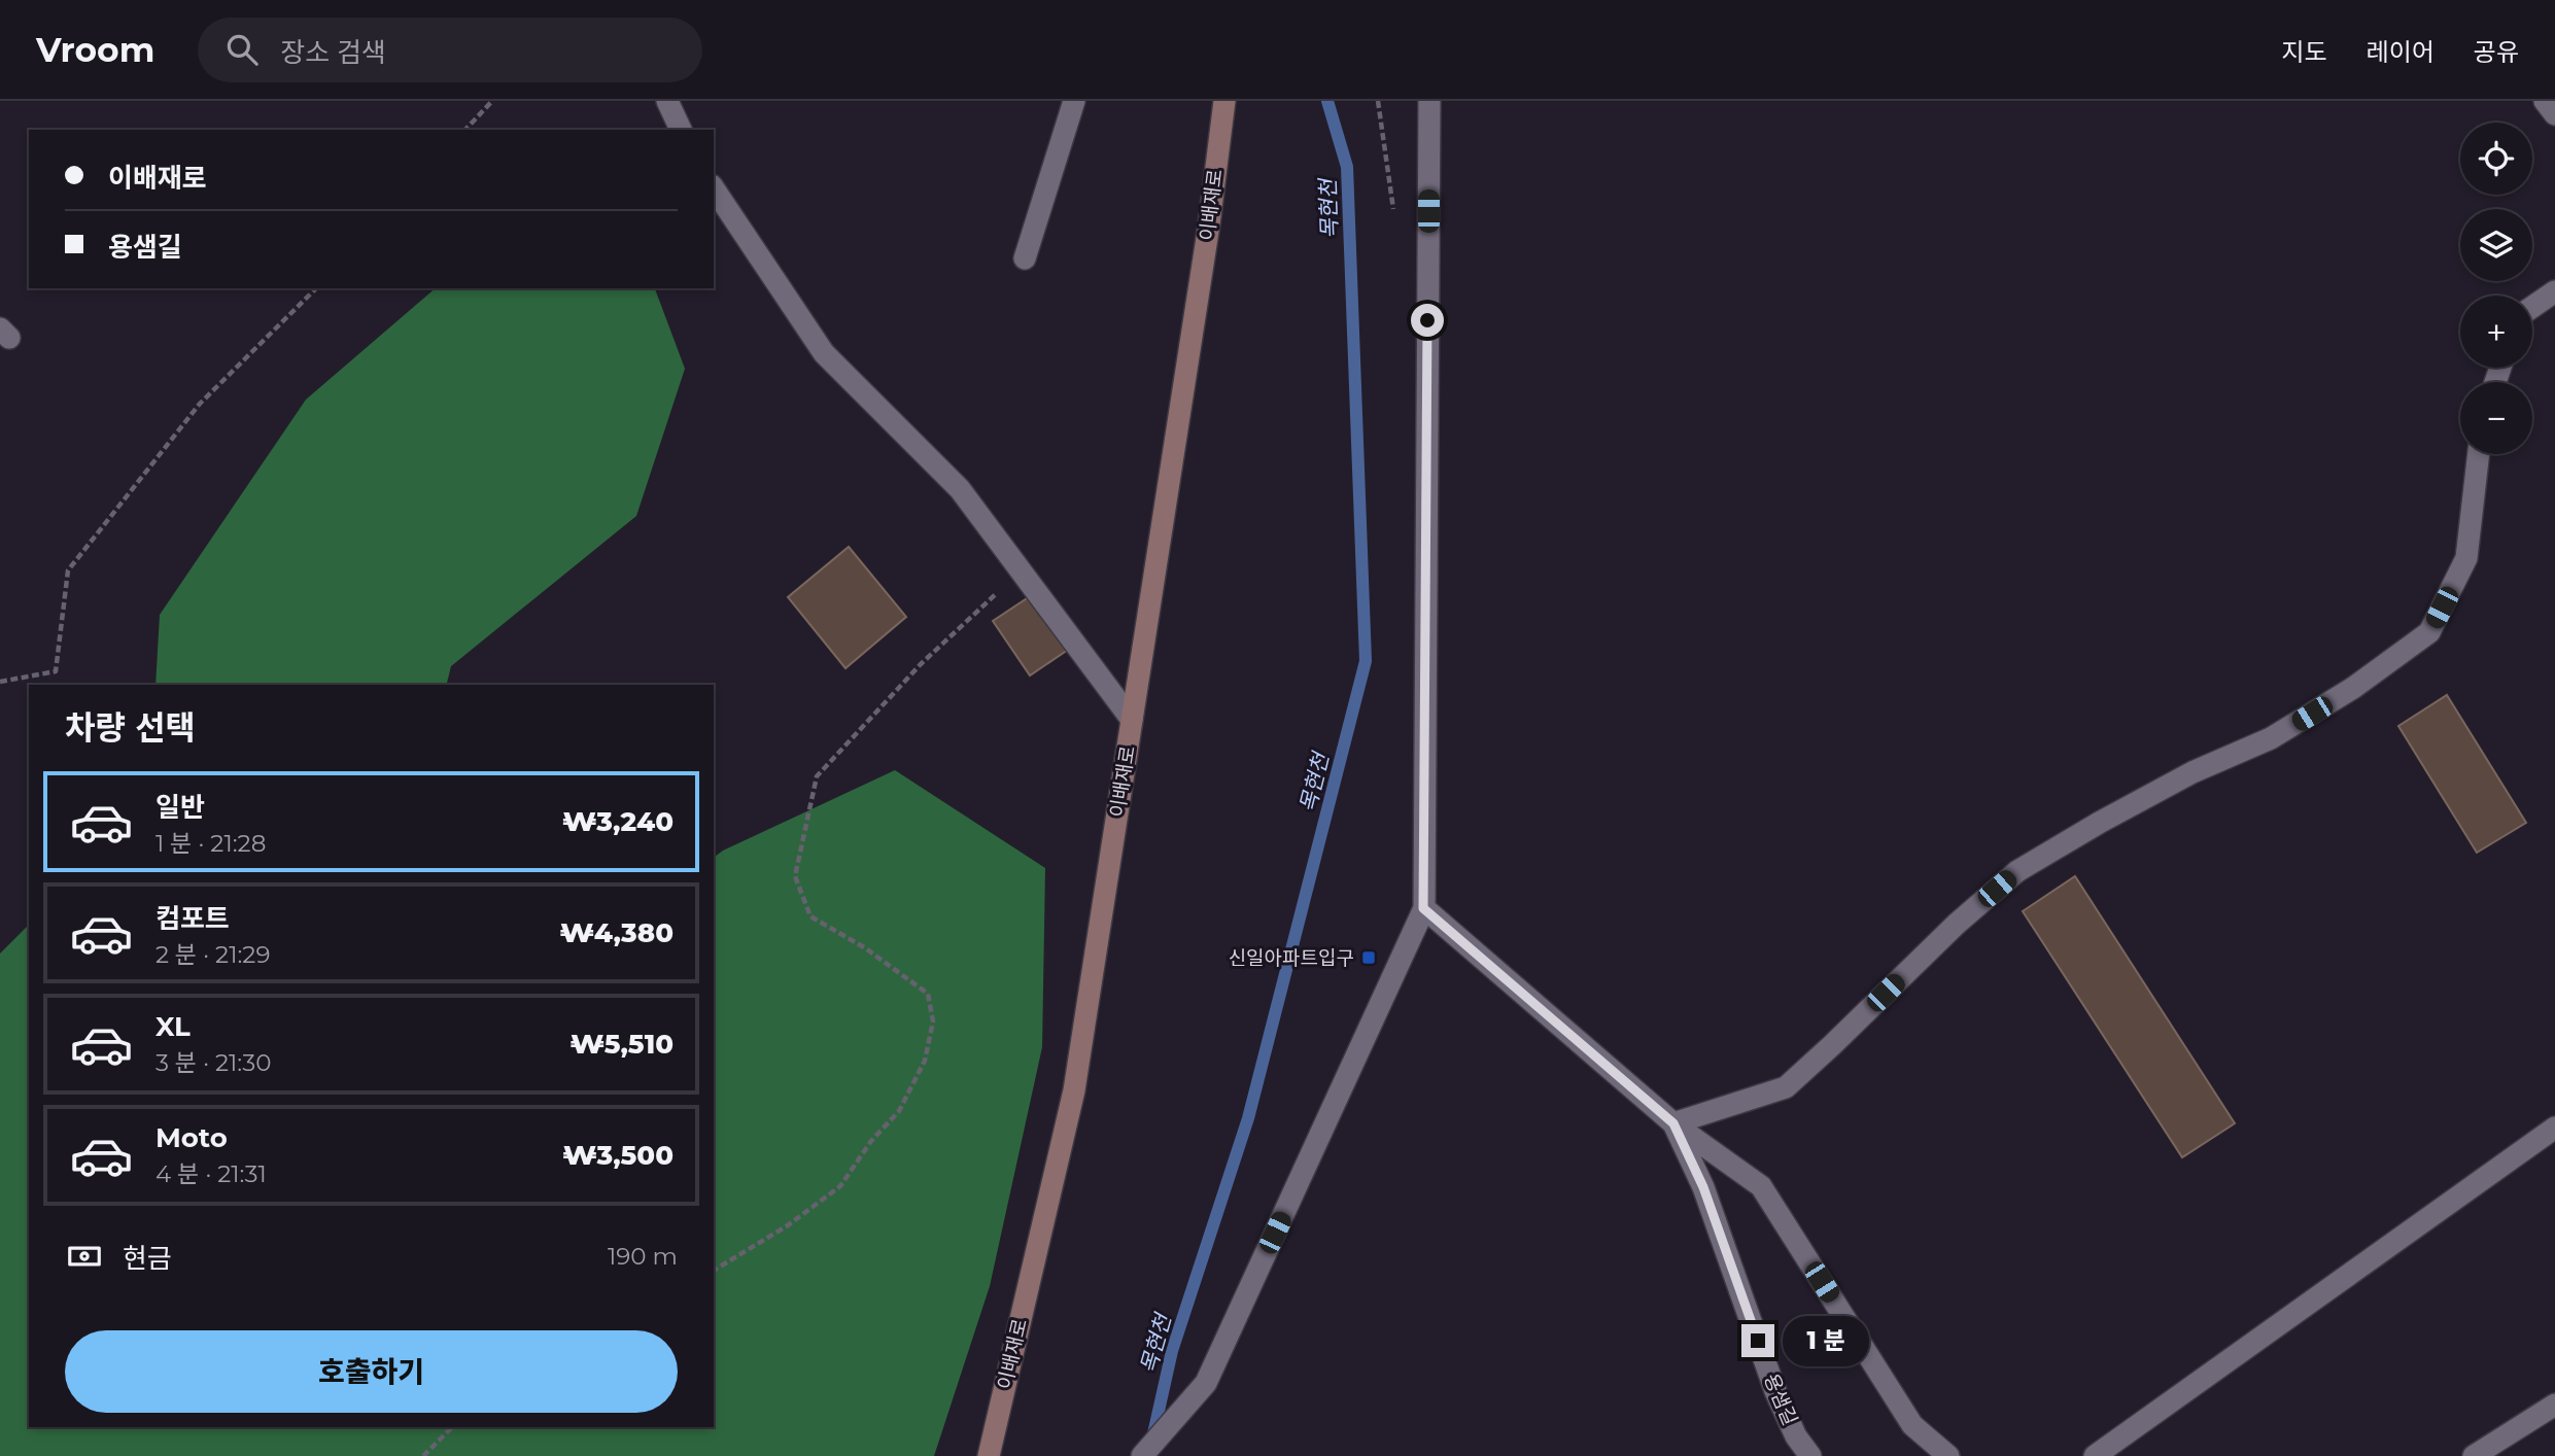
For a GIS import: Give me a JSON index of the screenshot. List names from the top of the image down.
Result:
{
  "streets": {
    "main road": ["이배재로"],
    "street": ["용샘길"]
  },
  "water": ["목현천"],
  "places": {
    "transit": ["신일아파트입구"]
  },
  "page": {
    "header": "Vroom",
    "search": "장소 검색",
    "nav": ["지도", "레이어", "공유"],
    "map_buttons": ["+", "−"],
    "banner": ["이배재로", "용샘길"],
    "heading": "차량 선택",
    "list": [
      {
        "name": "일반",
        "note": "1 분 · 21:28",
        "value": "₩3,240"
      },
      {
        "name": "컴포트",
        "note": "2 분 · 21:29",
        "value": "₩4,380"
      },
      {
        "name": "XL",
        "note": "3 분 · 21:30",
        "value": "₩5,510"
      },
      {
        "name": "Moto",
        "note": "4 분 · 21:31",
        "value": "₩3,500"
      }
    ],
    "pay": ["현금", "190 m"],
    "bubble": "1 분",
    "buttons": "호출하기"
  }
}
